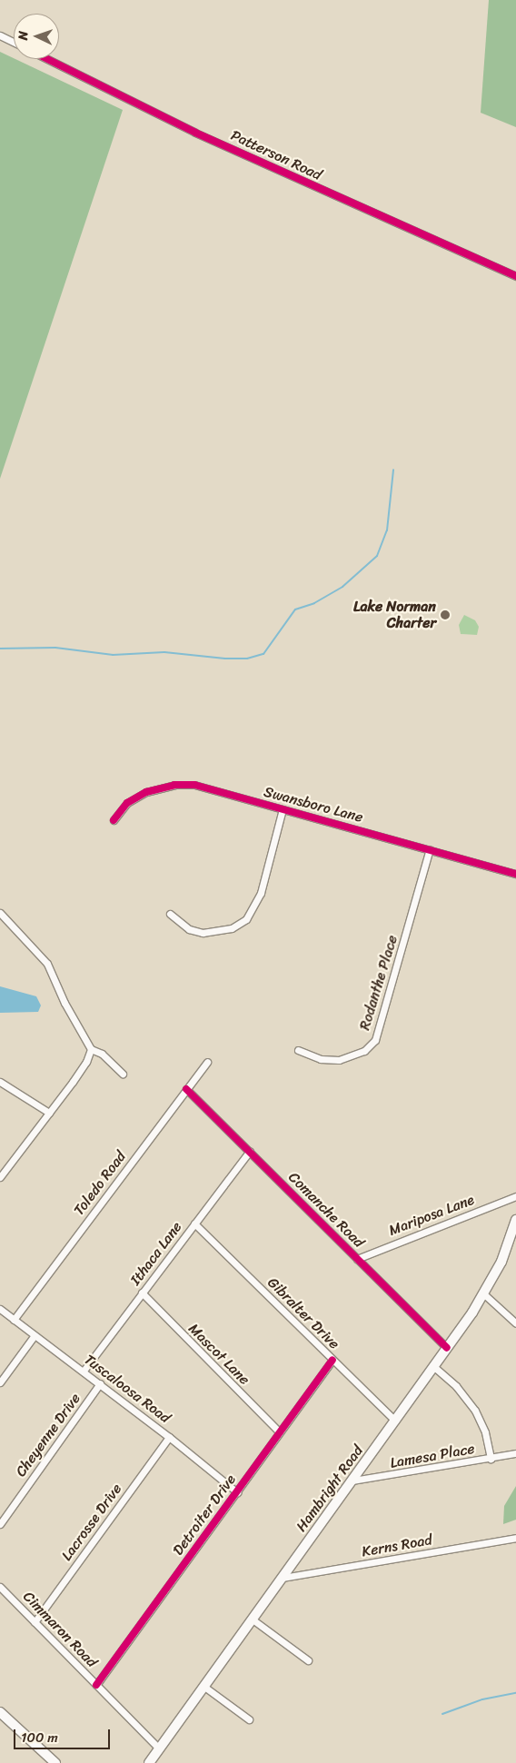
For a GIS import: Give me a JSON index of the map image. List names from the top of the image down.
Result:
{
  "streets": {
    "main road": ["Hambright Road"],
    "street": [
      "Patterson Road",
      "Swansboro Lane",
      "Rodanthe Place",
      "Toledo Road",
      "Comanche Road",
      "Mariposa Lane",
      "Ithaca Lane",
      "Gibralter Drive",
      "Mascot Lane",
      "Tuscaloosa Road",
      "Cheyenne Drive",
      "Lamesa Place",
      "Detroiter Drive",
      "Lacrosse Drive",
      "Kerns Road",
      "Cimmaron Road"
    ]
  },
  "crossings": [
    ["Swansboro Lane", "Rodanthe Place"],
    ["Toledo Road", "Comanche Road"],
    ["Toledo Road", "Tuscaloosa Road"],
    ["Comanche Road", "Mariposa Lane"],
    ["Comanche Road", "Ithaca Lane"],
    ["Comanche Road", "Hambright Road"],
    ["Ithaca Lane", "Gibralter Drive"],
    ["Ithaca Lane", "Mascot Lane"],
    ["Ithaca Lane", "Tuscaloosa Road"],
    ["Gibralter Drive", "Hambright Road"],
    ["Gibralter Drive", "Detroiter Drive"],
    ["Mascot Lane", "Detroiter Drive"],
    ["Tuscaloosa Road", "Cheyenne Drive"],
    ["Tuscaloosa Road", "Detroiter Drive"],
    ["Tuscaloosa Road", "Lacrosse Drive"],
    ["Lamesa Place", "Hambright Road"],
    ["Hambright Road", "Kerns Road"],
    ["Hambright Road", "Cimmaron Road"],
    ["Detroiter Drive", "Cimmaron Road"],
    ["Lacrosse Drive", "Cimmaron Road"]
  ],
  "places": ["Lake Norman Charter"],
  "scale_bar": "100 m",
  "north": "left"
}
